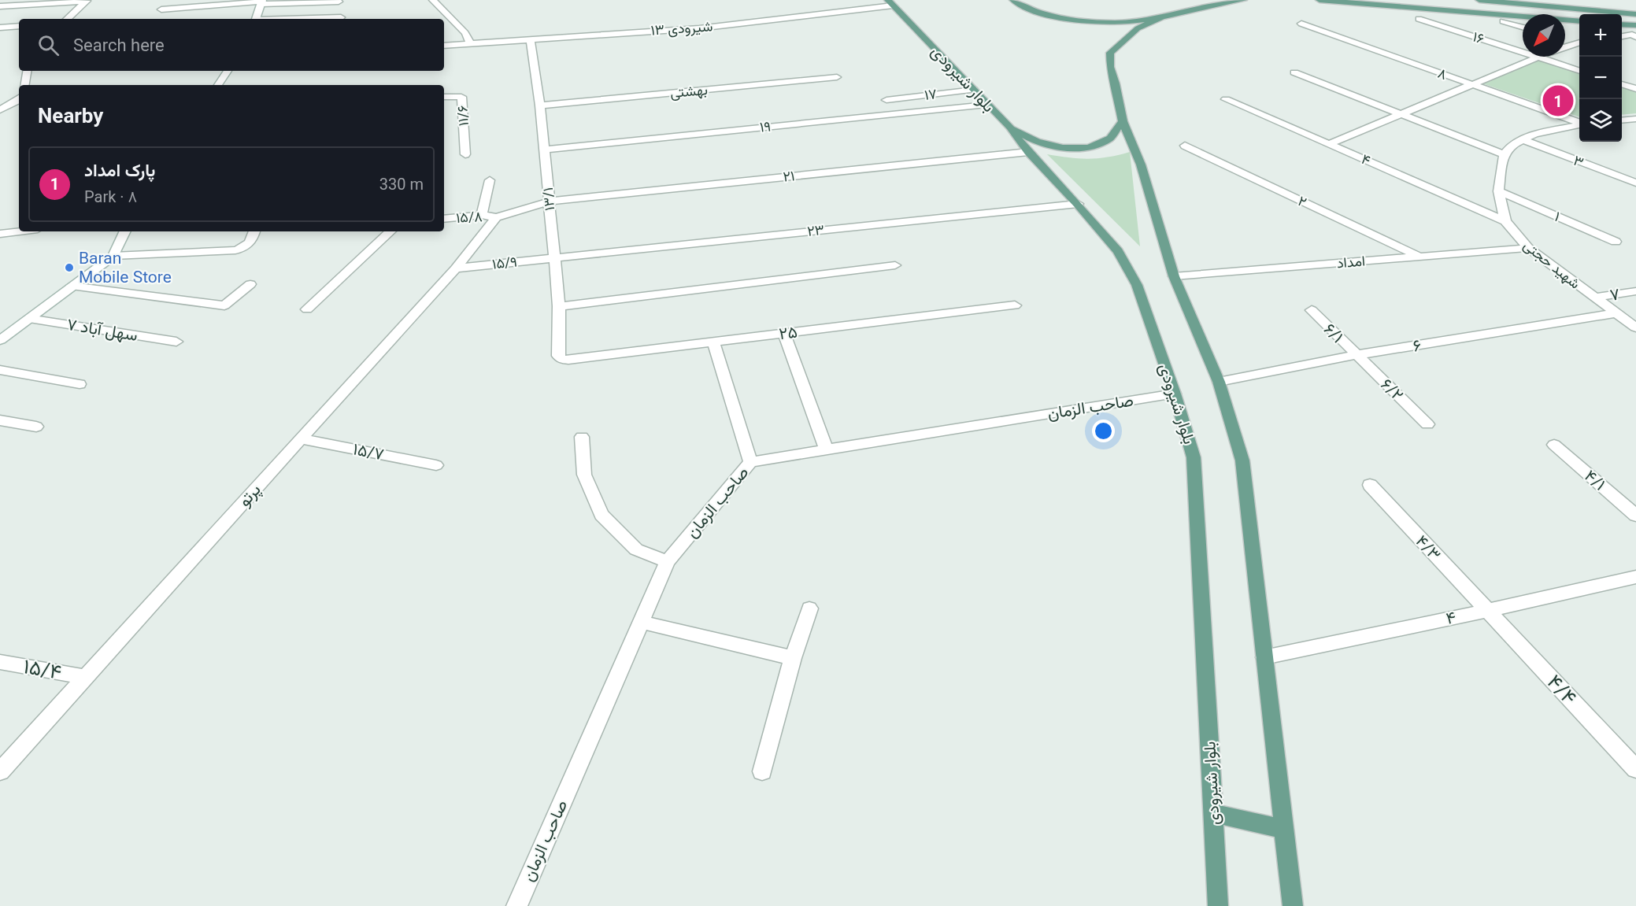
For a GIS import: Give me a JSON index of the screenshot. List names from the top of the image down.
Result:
{
  "streets": {
    "main road": ["بلوار شیرودی"],
    "street": [
      "شیرودی ۱۳",
      "۱۶",
      "۸",
      "بهشتی",
      "۱۷",
      "۱۱/۶",
      "۱۹",
      "۴",
      "۳",
      "۲۱",
      "۱۳/۱",
      "۲",
      "۱",
      "۱۵/۸",
      "۲۳",
      "امداد",
      "۱۵/۹",
      "شهید حجتی",
      "۷",
      "سهل آباد ۷",
      "۲۵",
      "۶/۱",
      "۶",
      "۶/۲",
      "صاحب الزمان",
      "۱۵/۷",
      "۴/۱",
      "پرتو",
      "۴/۳",
      "۱۵/۴",
      "۴/۴"
    ]
  },
  "crossings": [
    ["شیرودی ۱۳", "بلوار شیرودی"],
    ["شیرودی ۱۳", "۱۳/۱"],
    ["بلوار شیرودی", "۱۷"],
    ["بلوار شیرودی", "۱۹"],
    ["بلوار شیرودی", "۲۱"],
    ["بلوار شیرودی", "۲۳"],
    ["بلوار شیرودی", "صاحب الزمان"],
    ["بهشتی", "۱۳/۱"],
    ["۱۹", "۱۳/۱"],
    ["۴", "شهید حجتی"],
    ["۴", "۴/۳"],
    ["۴", "۴/۴"],
    ["۲۱", "۱۳/۱"],
    ["۲۱", "۱۵/۸"],
    ["۲۱", "پرتو"],
    ["۱۳/۱", "۲۳"],
    ["۱۳/۱", "۱۵/۹"],
    ["۱۳/۱", "۲۵"],
    ["۲", "امداد"],
    ["۱", "شهید حجتی"],
    ["۱۵/۸", "پرتو"],
    ["۲۳", "۱۵/۹"],
    ["امداد", "شهید حجتی"],
    ["۱۵/۹", "پرتو"],
    ["شهید حجتی", "۷"],
    ["شهید حجتی", "۶"],
    ["۶/۱", "۶"],
    ["۶/۱", "۶/۲"],
    ["۶", "۶/۲"],
    ["۱۵/۷", "پرتو"],
    ["پرتو", "۱۵/۴"],
    ["۴/۳", "۴/۴"]
  ],
  "places": ["Baran Mobile Store"],
  "north": "bottom left",
  "page": {
    "map_buttons": ["+", "−"],
    "search": "Search here",
    "pins": "1",
    "heading": "Nearby",
    "list": [
      {
        "mark": "1",
        "name": "پارک امداد",
        "note": "Park · ۸",
        "value": "330 m"
      }
    ]
  }
}
